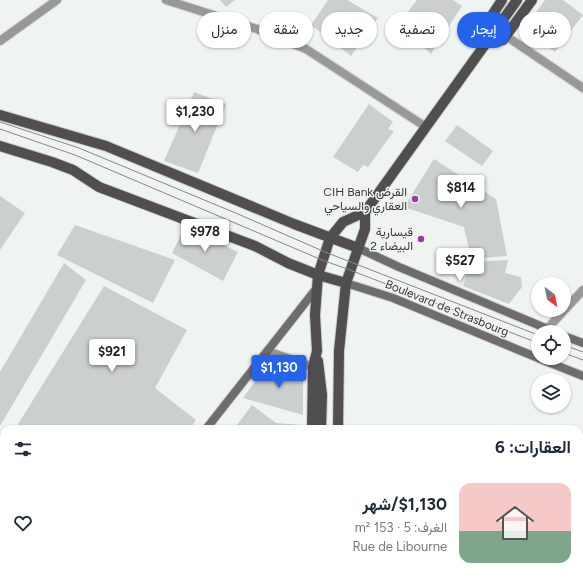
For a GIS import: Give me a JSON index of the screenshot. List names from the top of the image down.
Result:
{
  "streets": {
    "main road": ["Boulevard de Strasbourg"]
  },
  "places": ["CIH Bank القرض العقاري والسياحي", "قيسارية البيضاء 2"],
  "north": "bottom right",
  "page": {
    "chip": [
      "شراء",
      "إيجار",
      "تصفية",
      "جديد",
      "شقة",
      "منزل"
    ],
    "price": [
      "$1,230",
      "$814",
      "$978",
      "$527",
      "$921",
      "$1,130"
    ],
    "heading": "العقارات: 6",
    "list": [
      {
        "name": "$1,130/شهر",
        "note": "الغرف: 5 · 153 m² · Rue de Libourne"
      }
    ]
  }
}
